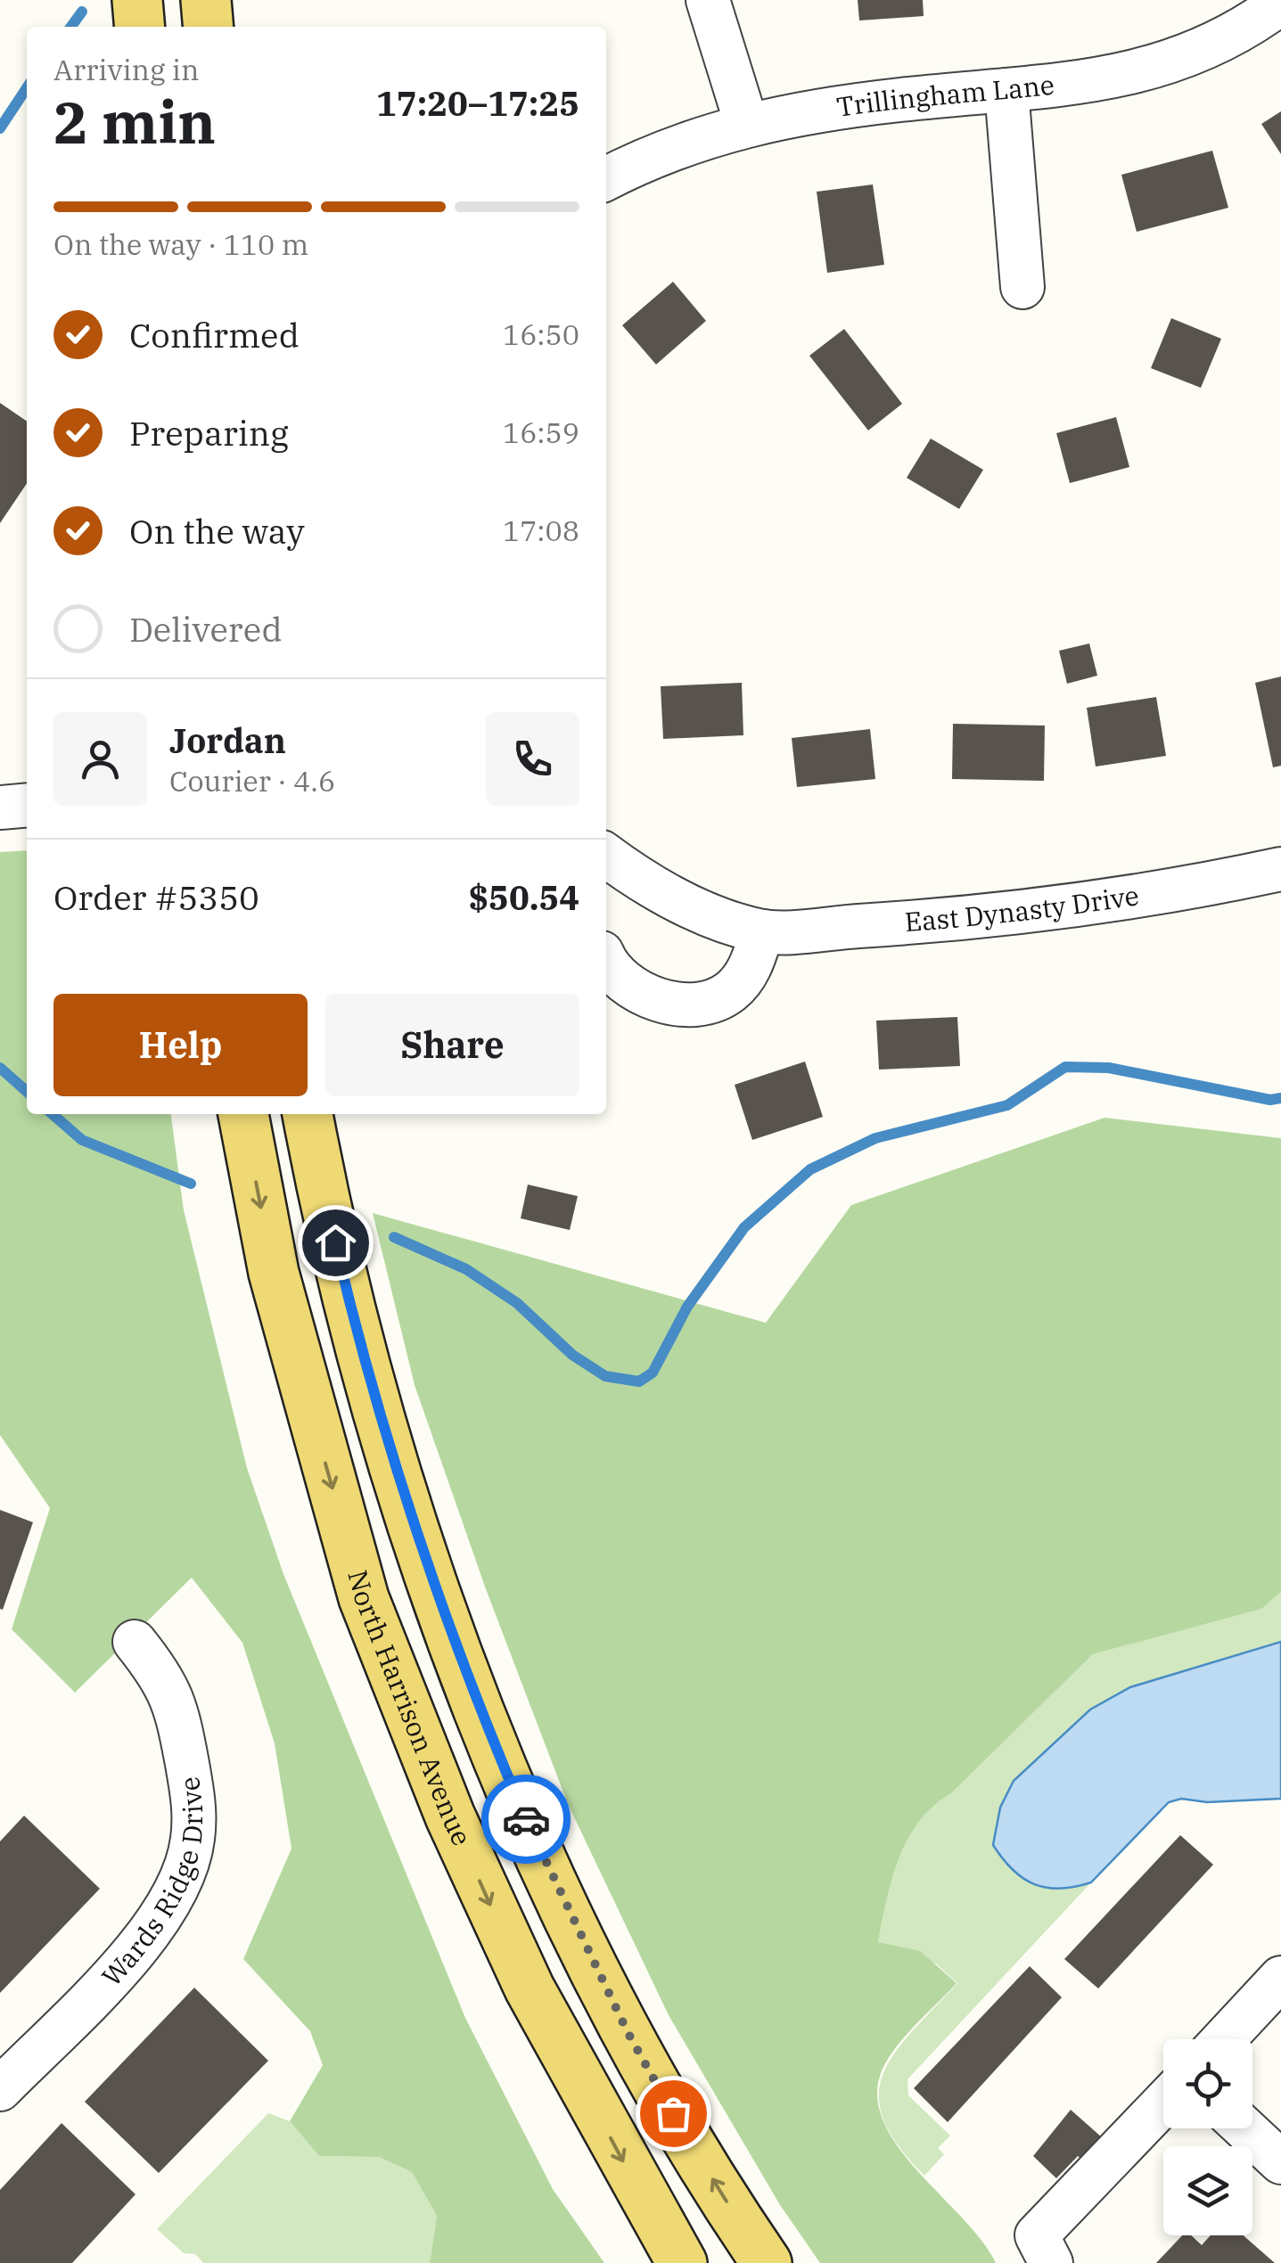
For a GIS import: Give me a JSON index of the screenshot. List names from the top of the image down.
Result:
{
  "streets": {
    "main road": ["North Harrison Avenue"],
    "street": ["Trillingham Lane", "East Dynasty Drive", "Wards Ridge Drive"]
  },
  "page": {
    "heading": ["2 min", "Arriving in", "17:20–17:25"],
    "panel": [
      "Jordan",
      "Courier · 4.6",
      "Order #5350",
      "$50.54"
    ],
    "bar": "On the way · 110 m",
    "list": [
      ["Confirmed", "16:50"],
      ["Preparing", "16:59"],
      ["On the way", "17:08"],
      "Delivered"
    ],
    "buttons": ["Help", "Share"]
  }
}
